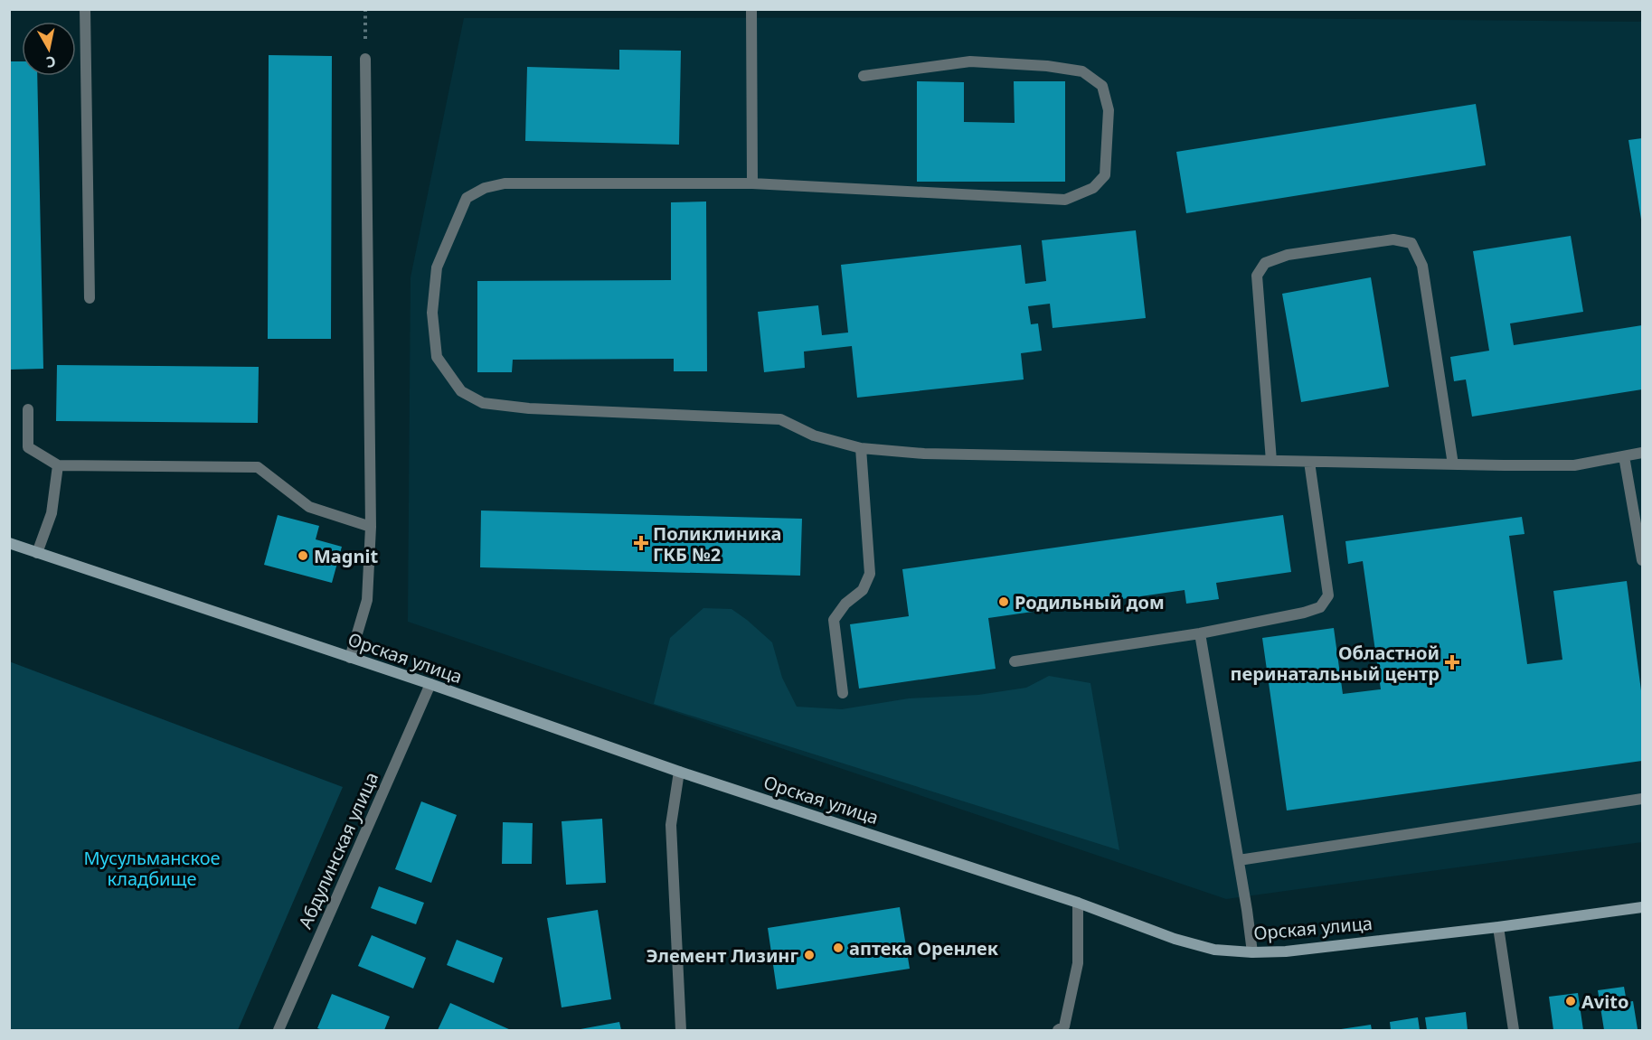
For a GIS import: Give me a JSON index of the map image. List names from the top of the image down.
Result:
{
  "streets": {
    "main road": ["Орская улица"],
    "street": ["Абдулинская улица"]
  },
  "crossings": [
    ["Орская улица", "Абдулинская улица"]
  ],
  "parks": ["Мусульманское кладбище"],
  "places": {
    "health": ["Поликлиника ГКБ №2", "Областной перинатальный центр"],
    "other": [
      "Magnit",
      "Родильный дом",
      "аптека Оренлек",
      "Элемент Лизинг",
      "Avito"
    ]
  },
  "north": "bottom"
}
